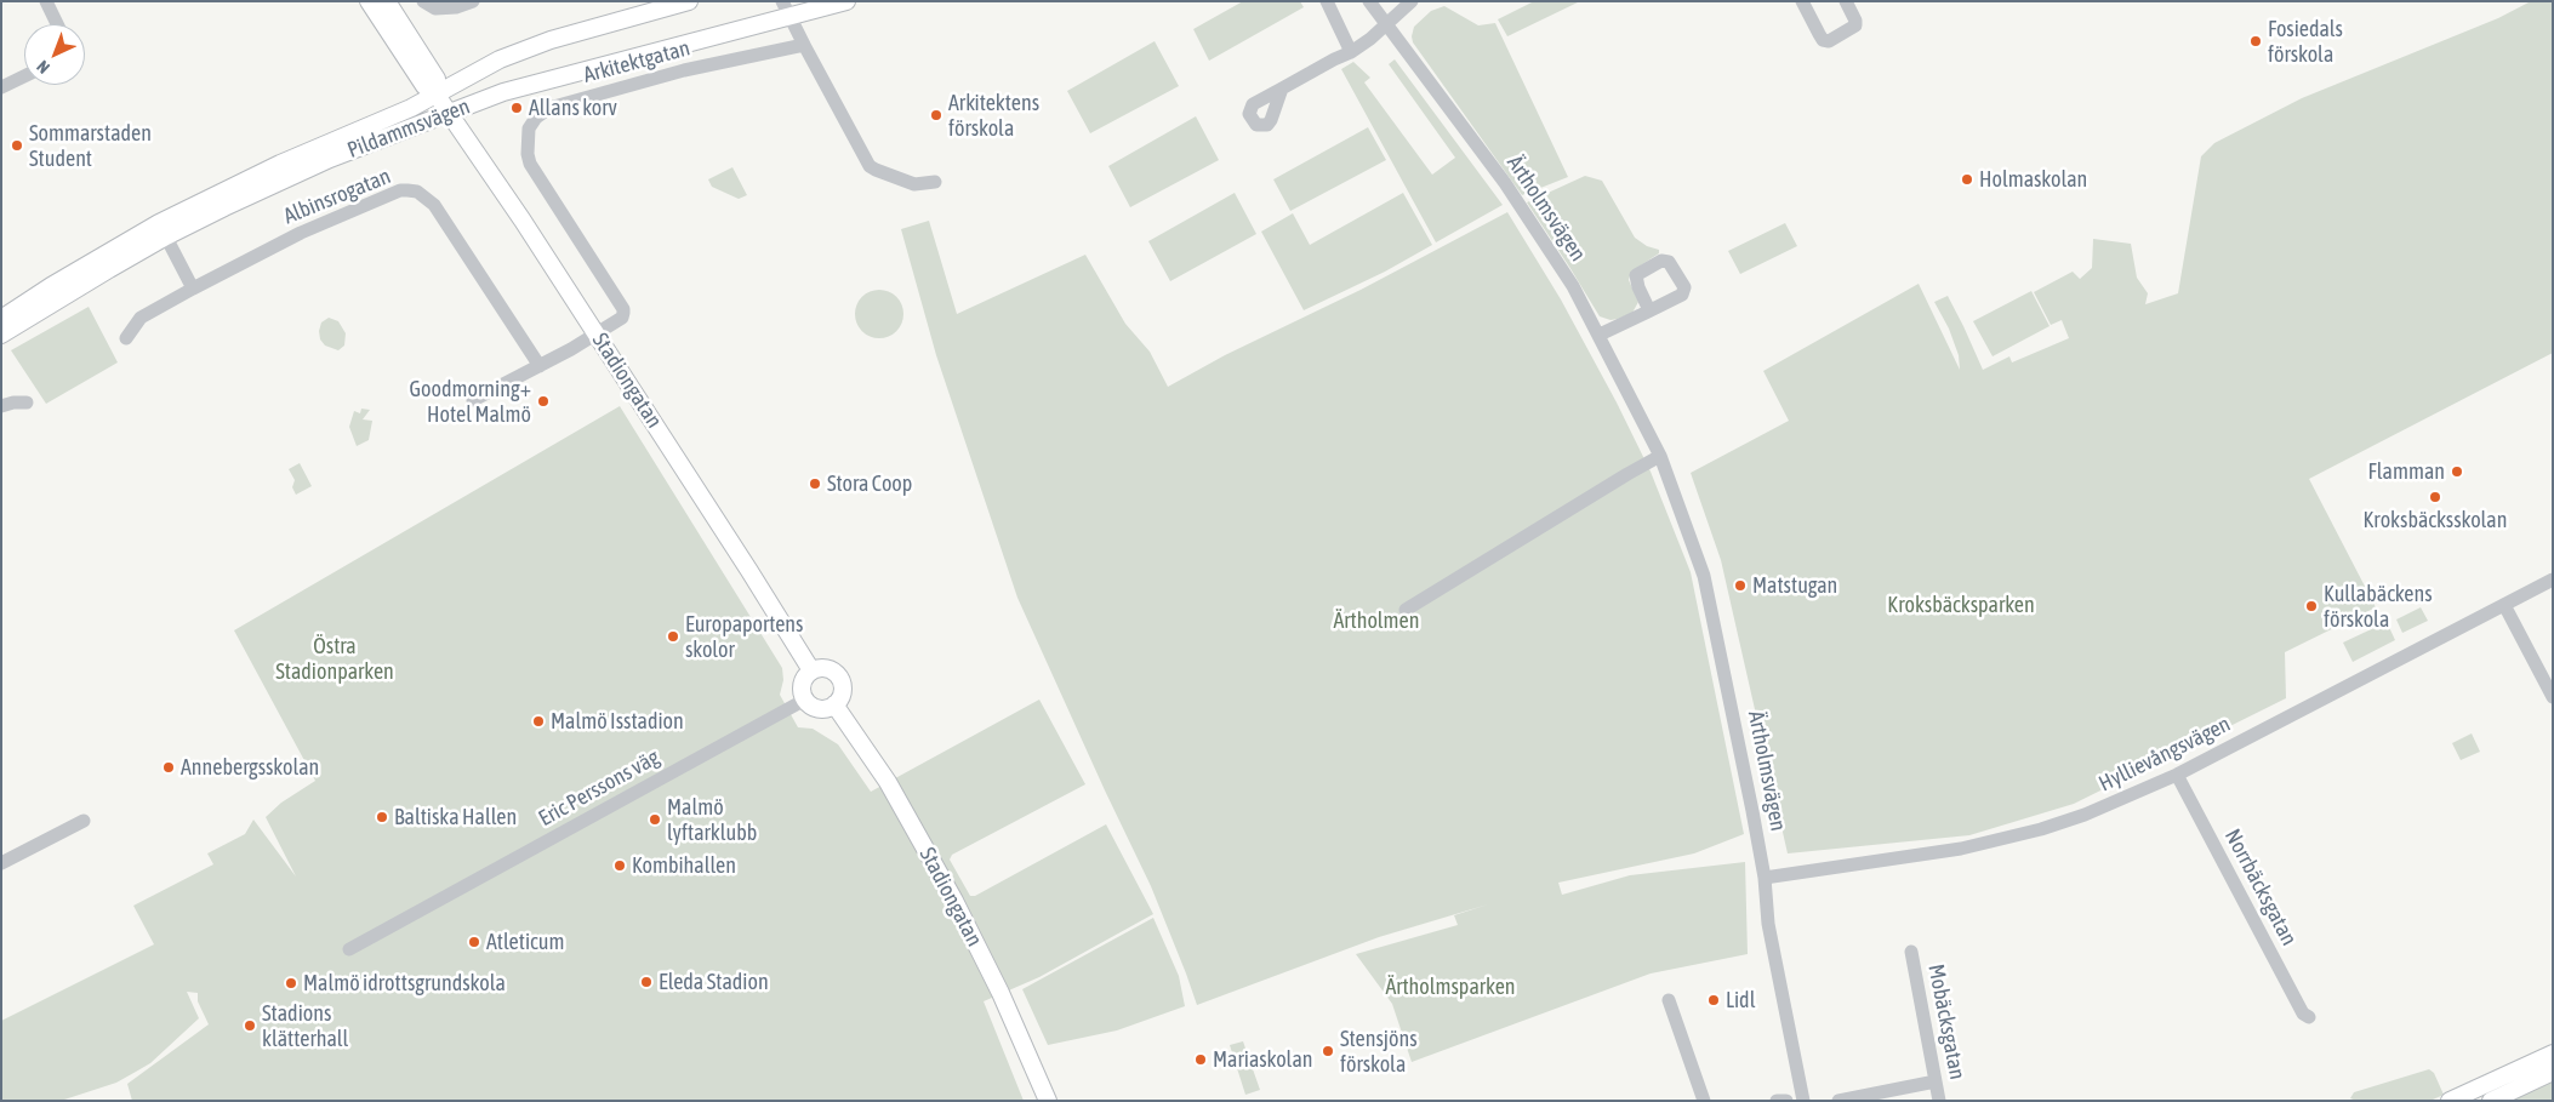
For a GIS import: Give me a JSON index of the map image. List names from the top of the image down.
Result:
{
  "streets": {
    "main road": ["Pildammsvägen", "Stadiongatan"],
    "street": [
      "Arkitektgatan",
      "Albinsrogatan",
      "Ärtholmsvägen",
      "Hyllievångsvägen",
      "Eric Perssons väg",
      "Norrbäcksgatan",
      "Mobäcksgatan"
    ]
  },
  "crossings": [
    ["Arkitektgatan", "Stadiongatan"],
    ["Pildammsvägen", "Stadiongatan"],
    ["Ärtholmsvägen", "Hyllievångsvägen"],
    ["Stadiongatan", "Eric Perssons väg"],
    ["Hyllievångsvägen", "Norrbäcksgatan"]
  ],
  "parks": [
    "Kroksbäcksparken",
    "Ärtholmen",
    "Östra Stadionparken",
    "Ärtholmsparken"
  ],
  "places": [
    "Fosiedals förskola",
    "Allans korv",
    "Arkitektens förskola",
    "Sommarstaden Student",
    "Holmaskolan",
    "Goodmorning+ Hotel Malmö",
    "Flamman",
    "Stora Coop",
    "Kroksbäcksskolan",
    "Matstugan",
    "Kullabäckens förskola",
    "Europaportens skolor",
    "Malmö Isstadion",
    "Annebergsskolan",
    "Baltiska Hallen",
    "Malmö lyftarklubb",
    "Kombihallen",
    "Atleticum",
    "Eleda Stadion",
    "Malmö idrottsgrundskola",
    "Lidl",
    "Stadions klätterhall",
    "Stensjöns förskola",
    "Mariaskolan"
  ],
  "north": "bottom left"
}
